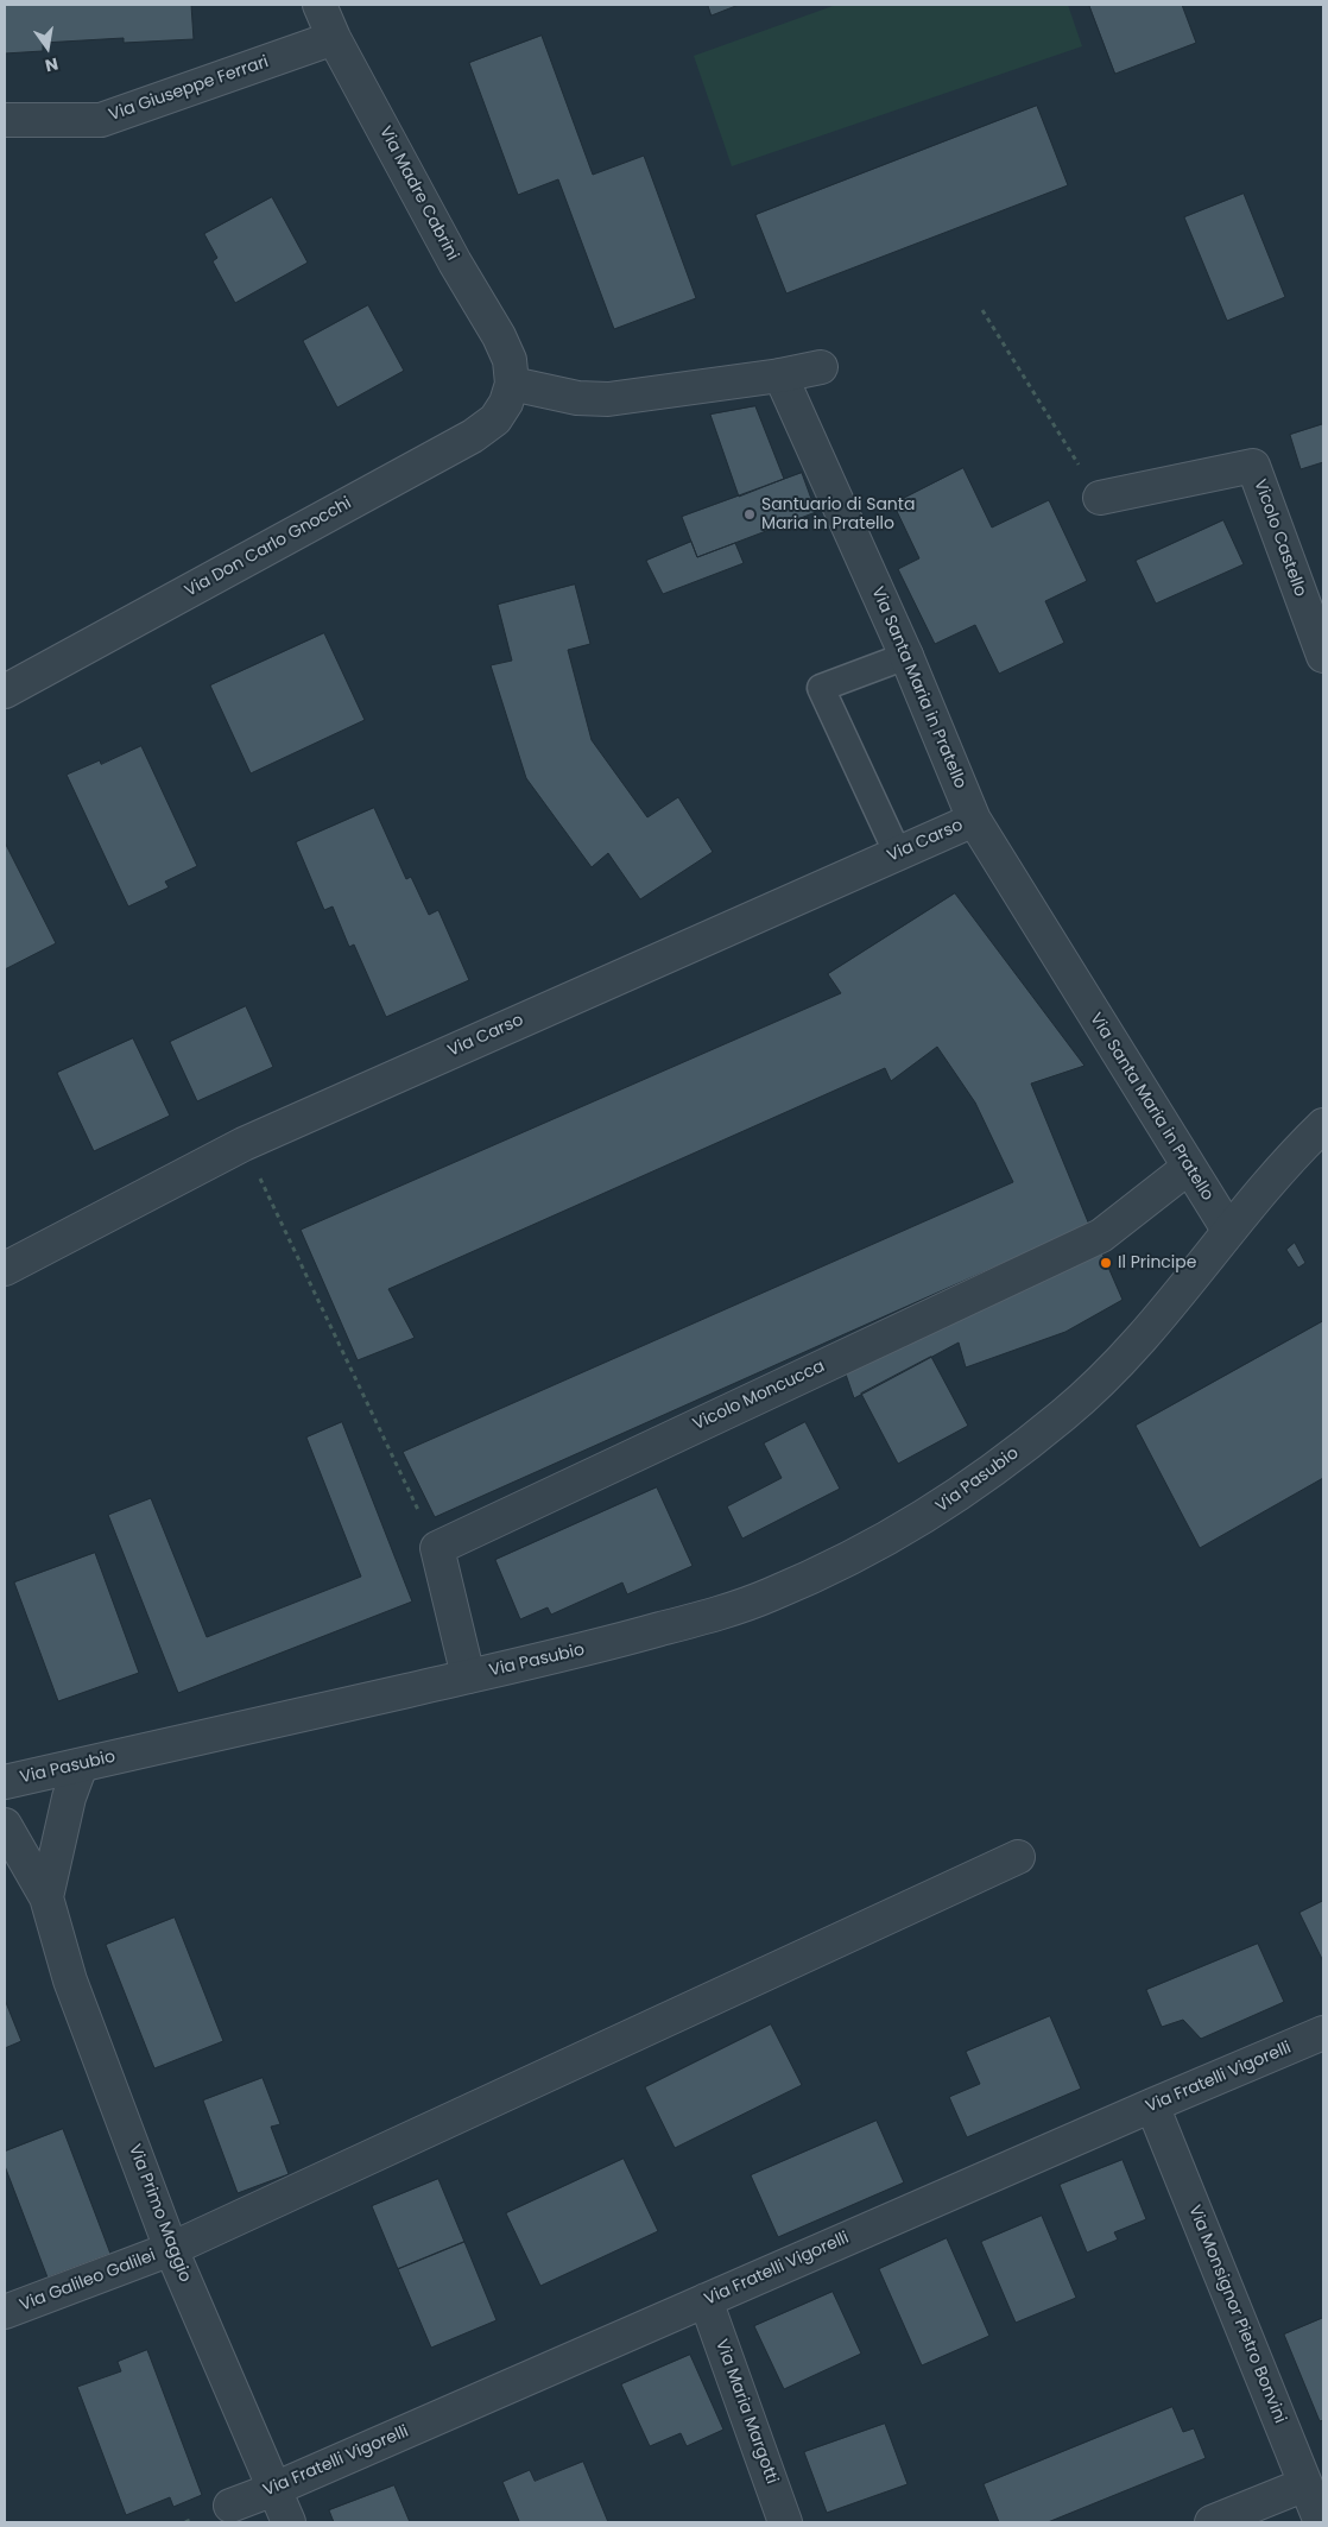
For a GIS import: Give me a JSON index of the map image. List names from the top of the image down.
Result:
{
  "streets": {
    "street": [
      "Via Giuseppe Ferrari",
      "Via Madre Cabrini",
      "Vicolo Castello",
      "Via Don Carlo Gnocchi",
      "Via Santa Maria in Pratello",
      "Via Carso",
      "Vicolo Moncucca",
      "Via Pasubio",
      "Via Fratelli Vigorelli",
      "Via Primo Maggio",
      "Via Galileo Galilei",
      "Via Monsignor Pietro Bonvini",
      "Via Maria Margotti"
    ]
  },
  "crossings": [
    ["Via Giuseppe Ferrari", "Via Madre Cabrini"],
    ["Via Madre Cabrini", "Via Don Carlo Gnocchi"],
    ["Via Santa Maria in Pratello", "Via Carso"],
    ["Via Santa Maria in Pratello", "Vicolo Moncucca"],
    ["Via Santa Maria in Pratello", "Via Pasubio"],
    ["Via Pasubio", "Via Primo Maggio"],
    ["Via Fratelli Vigorelli", "Via Primo Maggio"],
    ["Via Fratelli Vigorelli", "Via Monsignor Pietro Bonvini"],
    ["Via Fratelli Vigorelli", "Via Maria Margotti"],
    ["Via Primo Maggio", "Via Galileo Galilei"]
  ],
  "places": ["Santuario di Santa Maria in Pratello", "Il Principe"],
  "north": "bottom"
}
